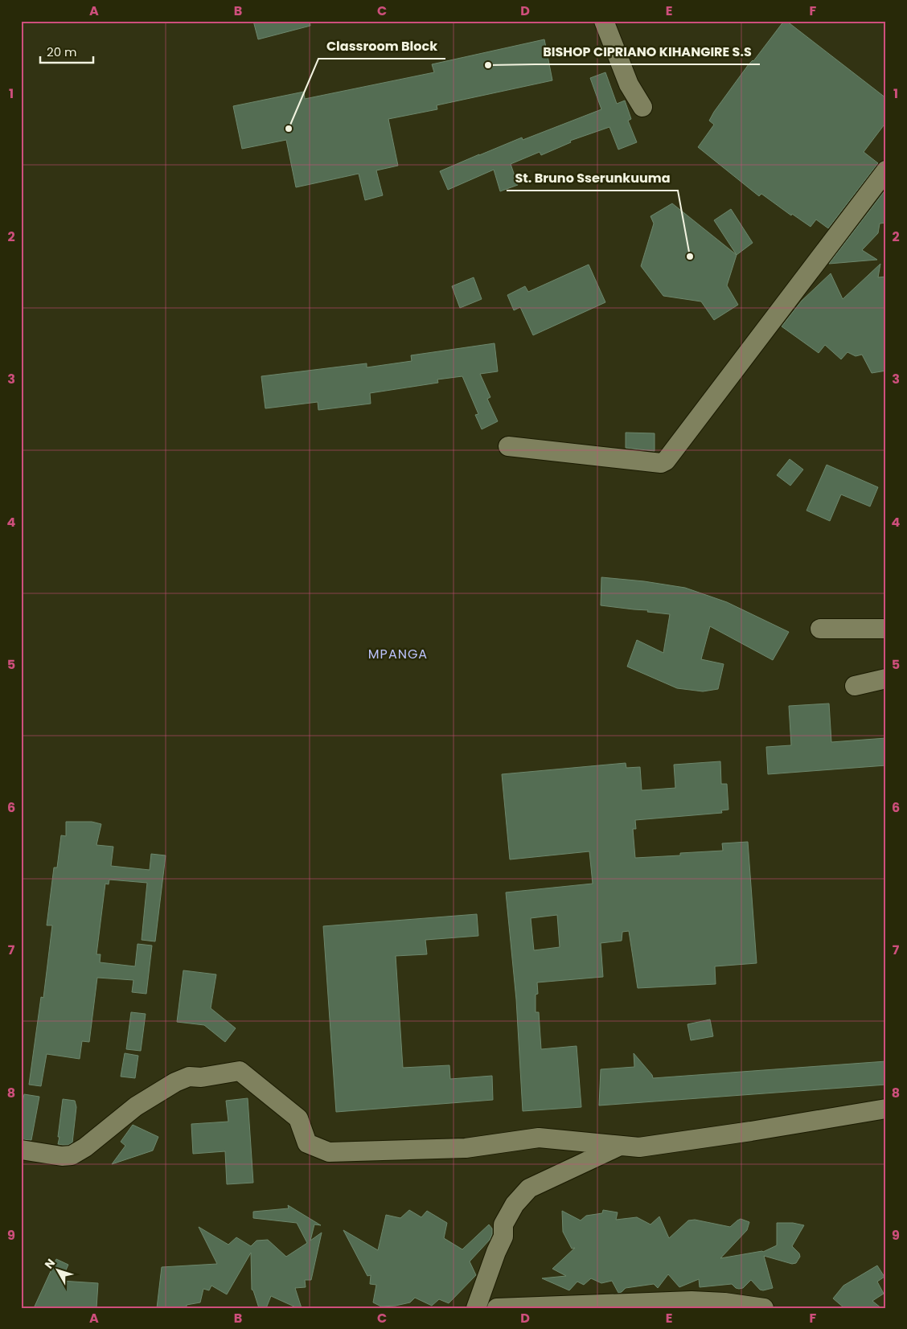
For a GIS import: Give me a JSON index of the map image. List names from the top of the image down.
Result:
{
  "districts": ["MPANGA"],
  "places": ["BISHOP CIPRIANO KIHANGIRE S.S", "Classroom Block", "St. Bruno Sserunkuuma"],
  "scale_bar": "20 m",
  "north": "top left",
  "grid": {
    "columns": [
      "A",
      "B",
      "C",
      "D",
      "E",
      "F"
    ],
    "rows": [
      "1",
      "2",
      "3",
      "4",
      "5",
      "6",
      "7",
      "8",
      "9"
    ]
  }
}
